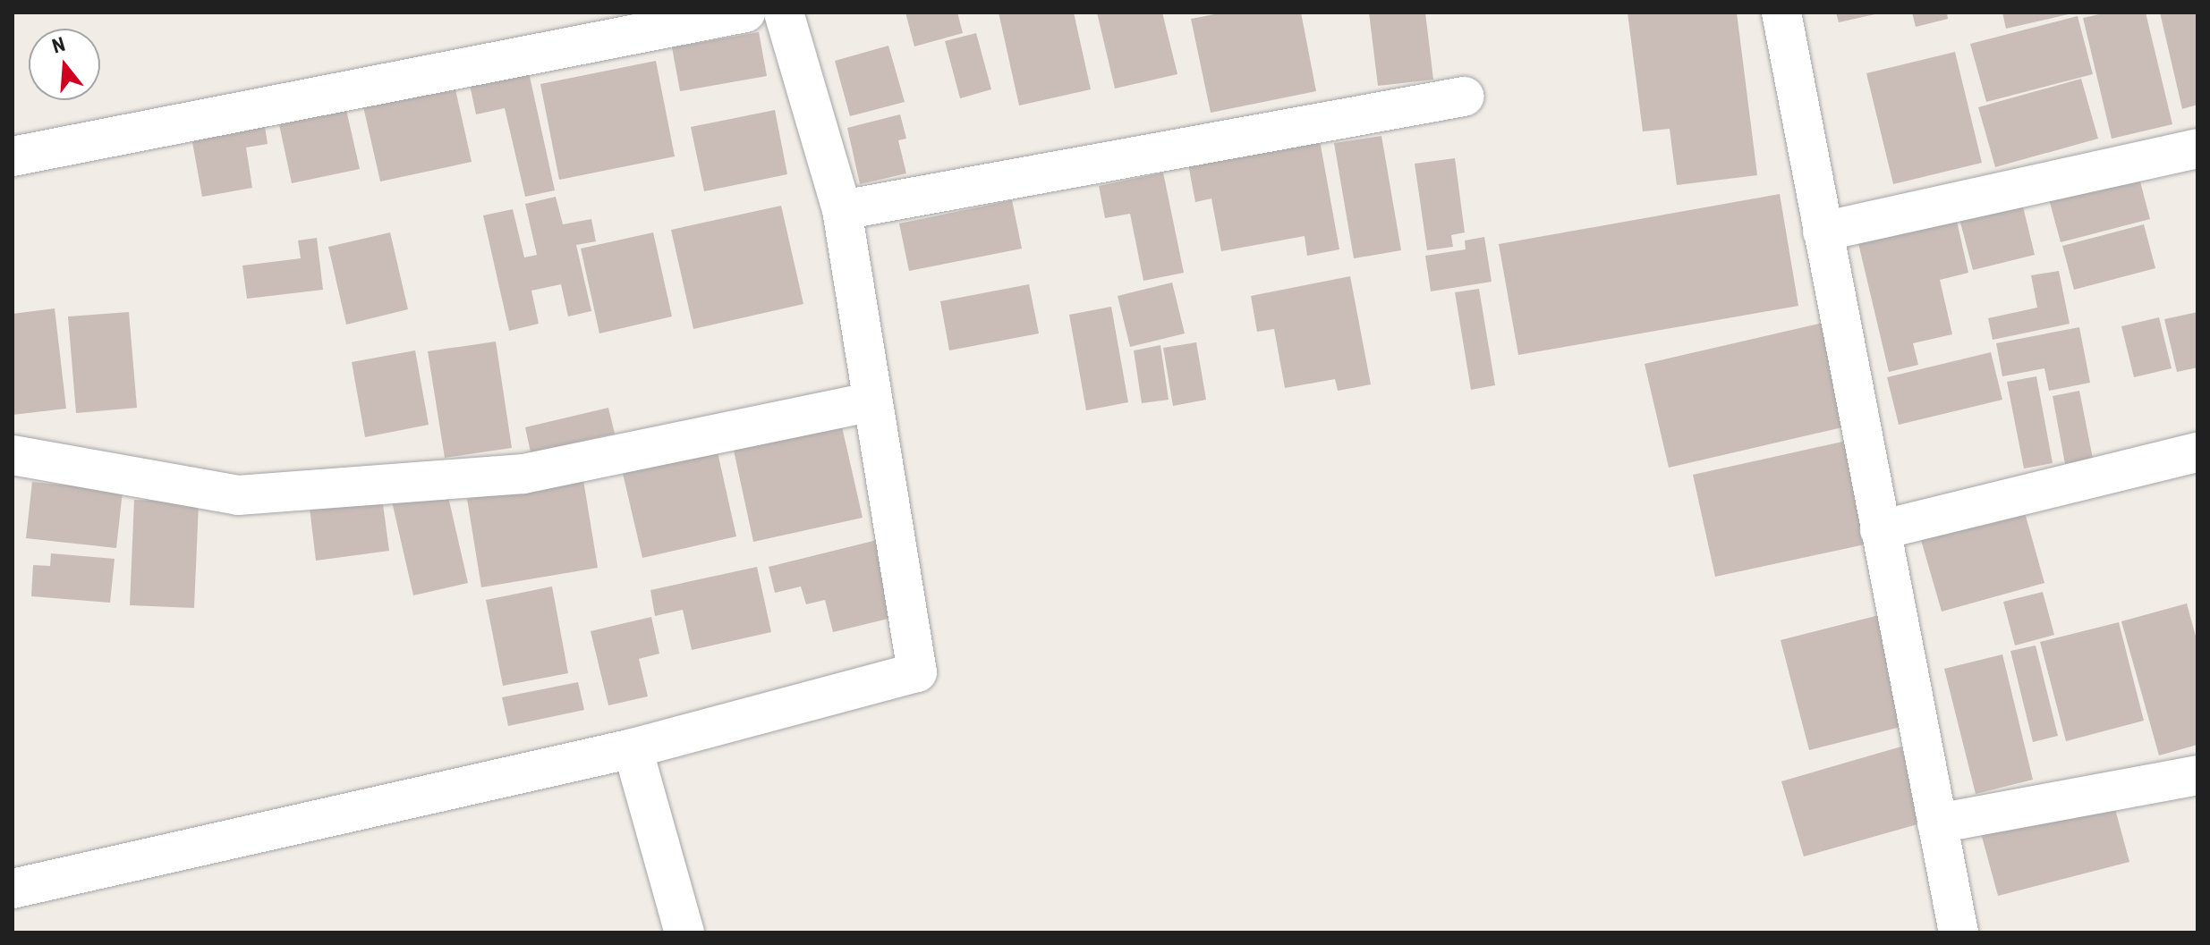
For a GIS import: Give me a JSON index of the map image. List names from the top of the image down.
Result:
{
  "north": "top"
}
